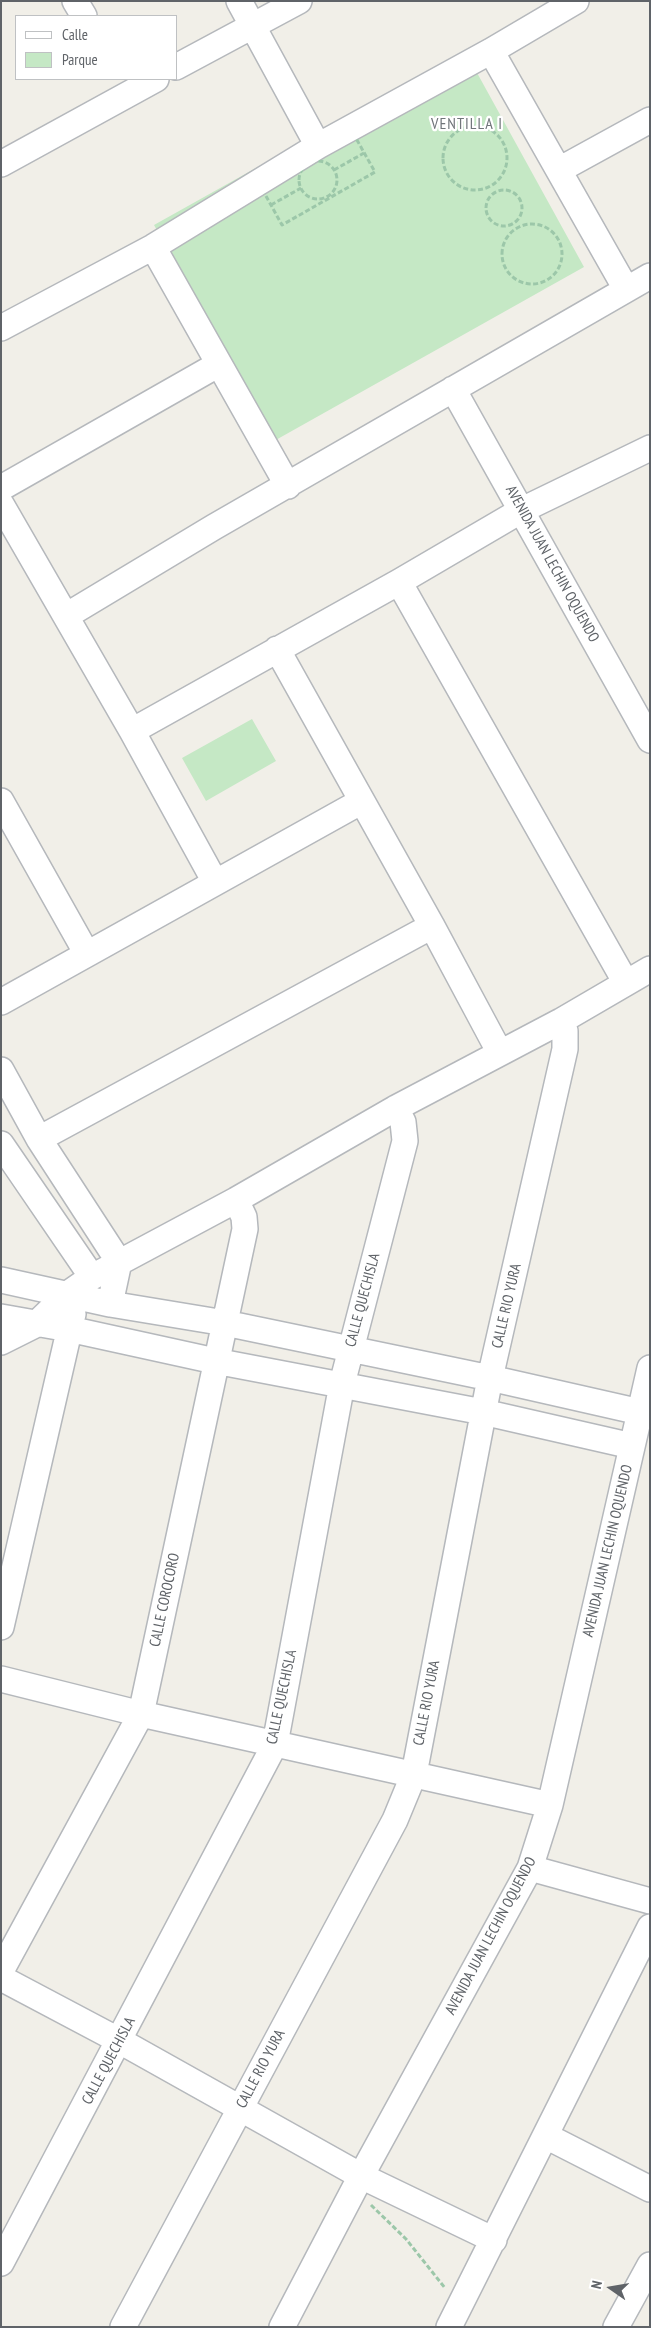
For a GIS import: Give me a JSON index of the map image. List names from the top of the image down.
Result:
{
  "streets": {
    "street": [
      "AVENIDA JUAN LECHIN OQUENDO",
      "CALLE QUECHISLA",
      "CALLE RIO YURA",
      "CALLE COROCORO"
    ]
  },
  "districts": ["VENTILLA I"],
  "legend": ["Calle", "Parque"],
  "north": "left"
}
